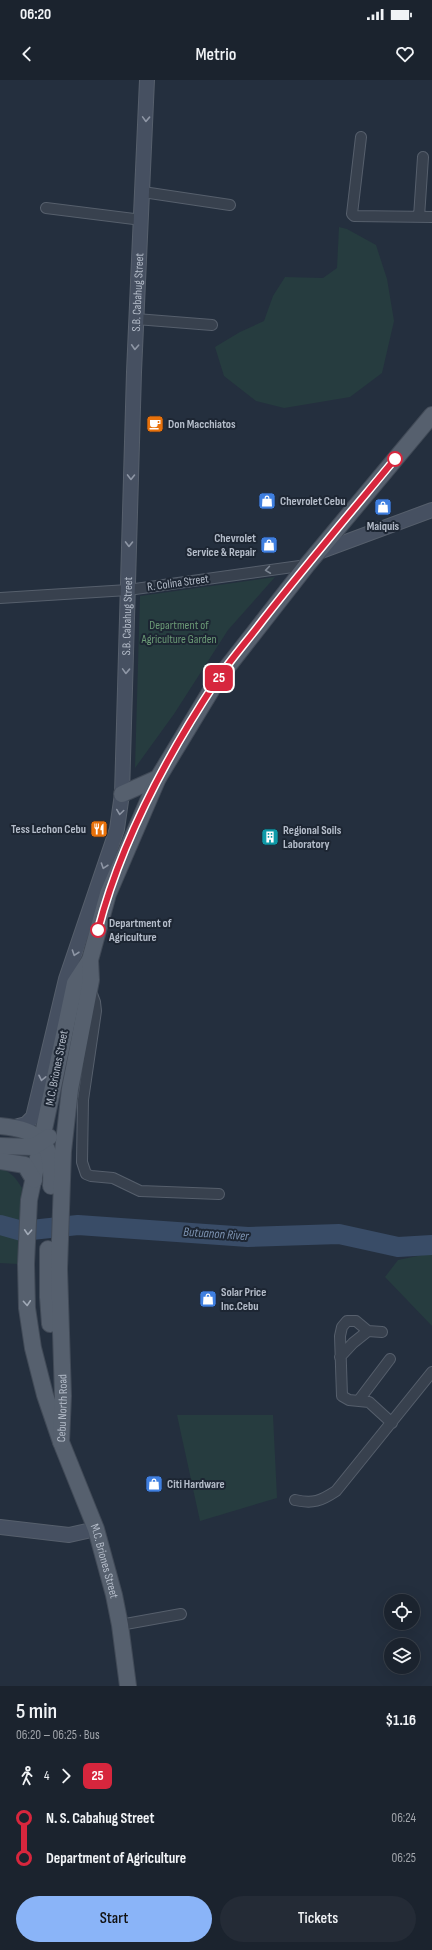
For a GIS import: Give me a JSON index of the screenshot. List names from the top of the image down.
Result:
{
  "streets": {
    "main road": ["M.C. Briones Street", "Cebu North Road"],
    "street": ["S.B. Cabahug Street", "R. Colina Street"]
  },
  "crossings": [
    ["S.B. Cabahug Street", "R. Colina Street"],
    ["R. Colina Street", "M.C. Briones Street"],
    ["M.C. Briones Street", "Cebu North Road"]
  ],
  "one_way": ["S.B. Cabahug Street", "R. Colina Street"],
  "water": ["Butuanon River"],
  "parks": ["Department of Agriculture Garden"],
  "places": {
    "cafe": ["Don Macchiatos"],
    "shop": [
      "Chevrolet Cebu",
      "Maiquis",
      "Chevrolet Service & Repair",
      "Solar Price Inc.Cebu",
      "Citi Hardware"
    ],
    "restaurant": ["Tess Lechon Cebu"],
    "building": ["Regional Soils Laboratory"],
    "other": ["Department of Agriculture"]
  },
  "lines": ["bus line 25"],
  "page": {
    "status": "06:20",
    "header": "Metrio",
    "on_map": "25",
    "heading": ["5 min", "06:20 – 06:25 · Bus", "$1.16"],
    "legs": ["4", "25"],
    "list": [
      {
        "name": "N. S. Cabahug Street",
        "value": "06:24"
      },
      {
        "name": "Department of Agriculture",
        "value": "06:25"
      }
    ],
    "buttons": ["Start", "Tickets"]
  }
}
